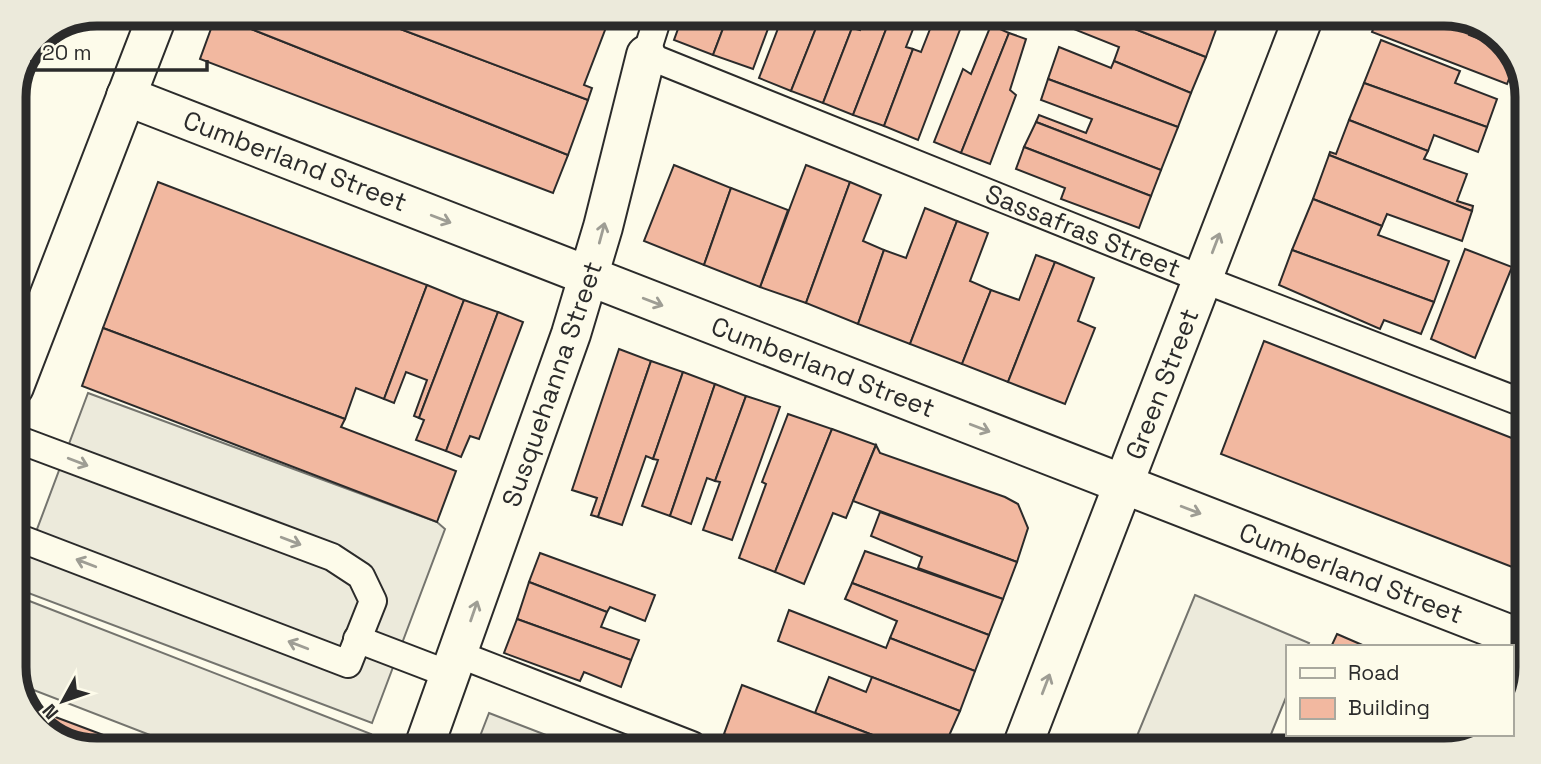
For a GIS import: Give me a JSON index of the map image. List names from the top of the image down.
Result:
{
  "streets": {
    "street": ["Cumberland Street", "Susquehanna Street", "Green Street"],
    "lane": ["Sassafras Street"]
  },
  "crossings": [
    ["Cumberland Street", "Susquehanna Street"],
    ["Cumberland Street", "Green Street"],
    ["Sassafras Street", "Susquehanna Street"],
    ["Sassafras Street", "Green Street"]
  ],
  "one_way": ["Cumberland Street", "Susquehanna Street", "Green Street"],
  "legend": ["Road", "Building"],
  "scale_bar": "20 m",
  "north": "bottom left"
}
